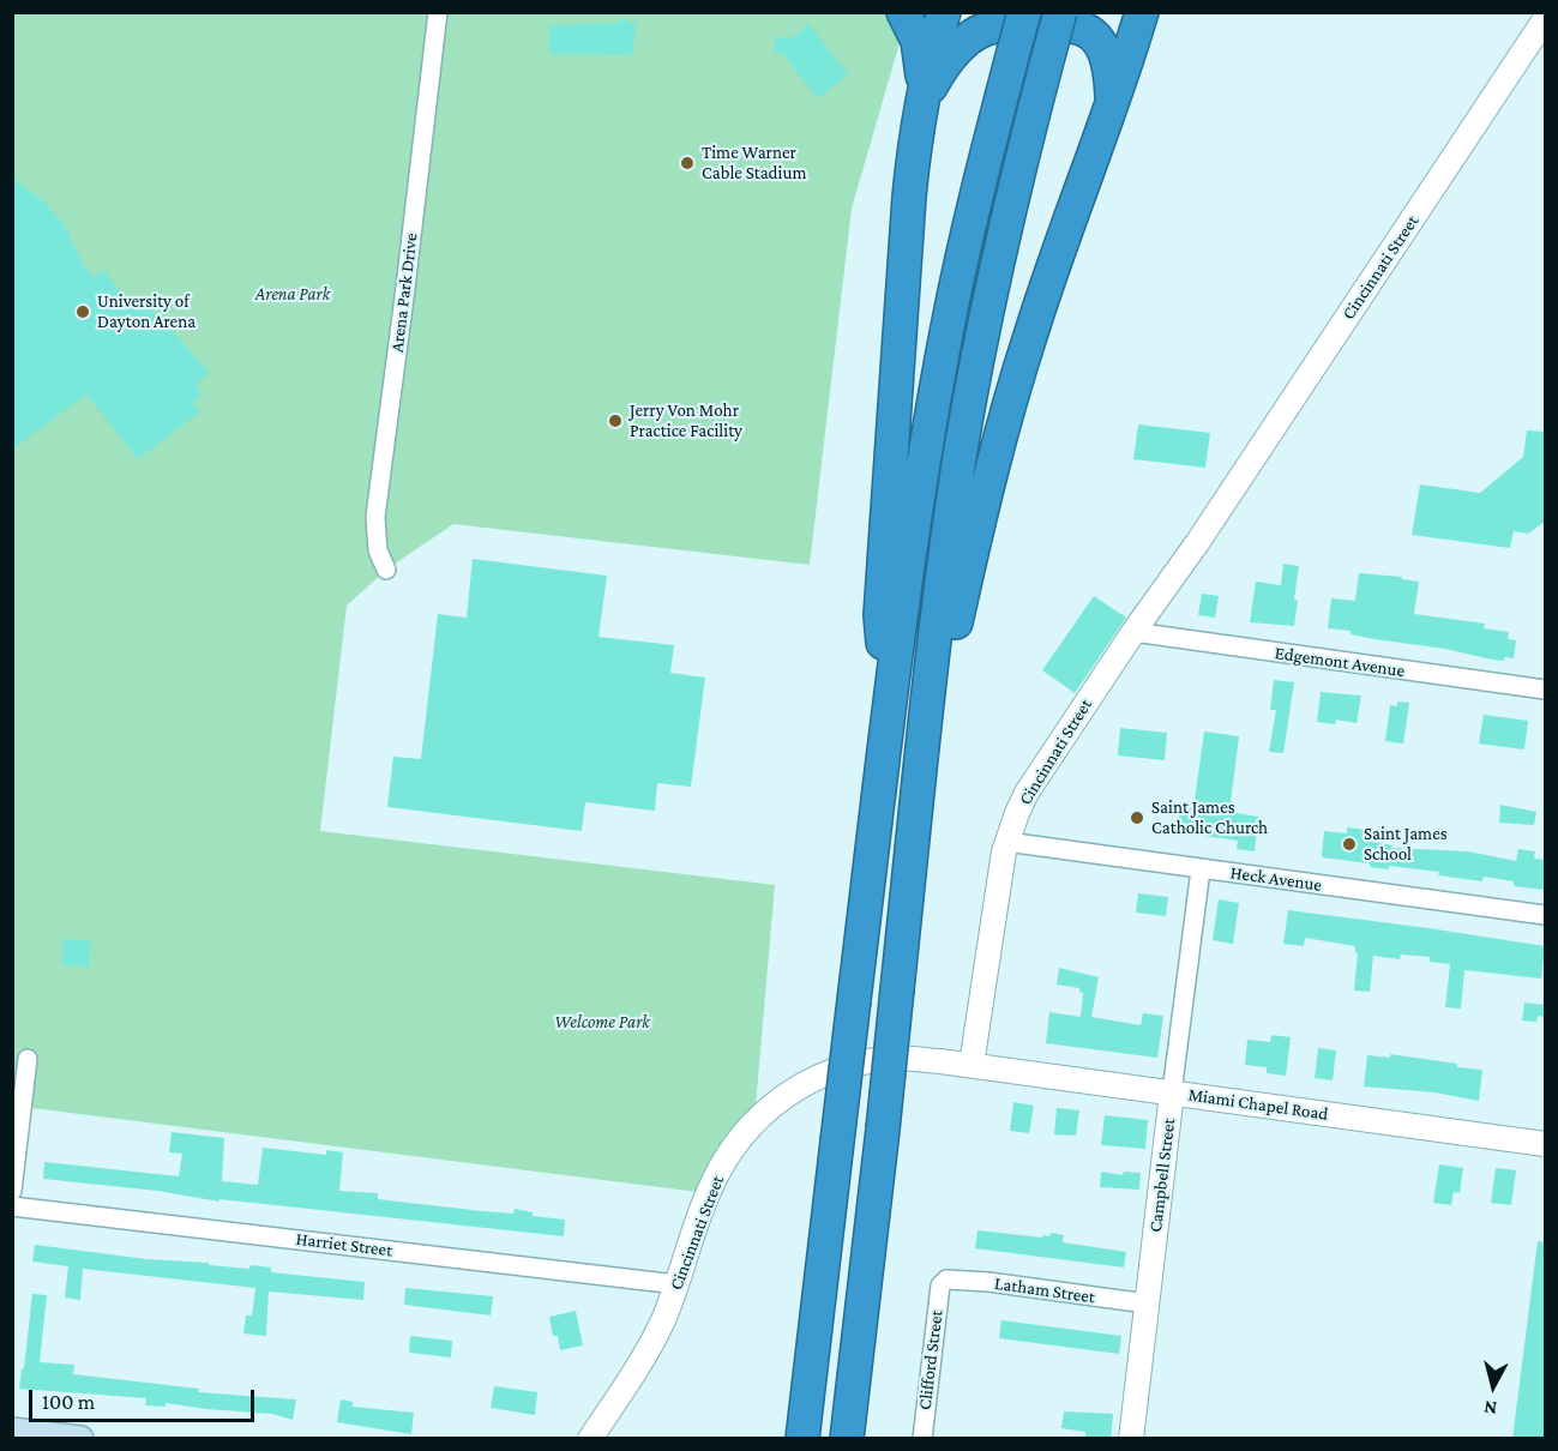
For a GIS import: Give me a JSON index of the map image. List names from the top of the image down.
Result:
{
  "streets": {
    "street": [
      "Cincinnati Street",
      "Arena Park Drive",
      "Edgemont Avenue",
      "Heck Avenue",
      "Miami Chapel Road",
      "Campbell Street",
      "Harriet Street",
      "Latham Street",
      "Clifford Street"
    ]
  },
  "crossings": [
    ["Cincinnati Street", "Edgemont Avenue"],
    ["Cincinnati Street", "Heck Avenue"],
    ["Cincinnati Street", "Miami Chapel Road"],
    ["Cincinnati Street", "Harriet Street"],
    ["Heck Avenue", "Campbell Street"],
    ["Miami Chapel Road", "Campbell Street"],
    ["Campbell Street", "Latham Street"],
    ["Latham Street", "Clifford Street"]
  ],
  "parks": ["Arena Park", "Welcome Park"],
  "places": [
    "Time Warner Cable Stadium",
    "University of Dayton Arena",
    "Jerry Von Mohr Practice Facility",
    "Saint James Catholic Church",
    "Saint James School"
  ],
  "scale_bar": "100 m",
  "north": "bottom"
}
